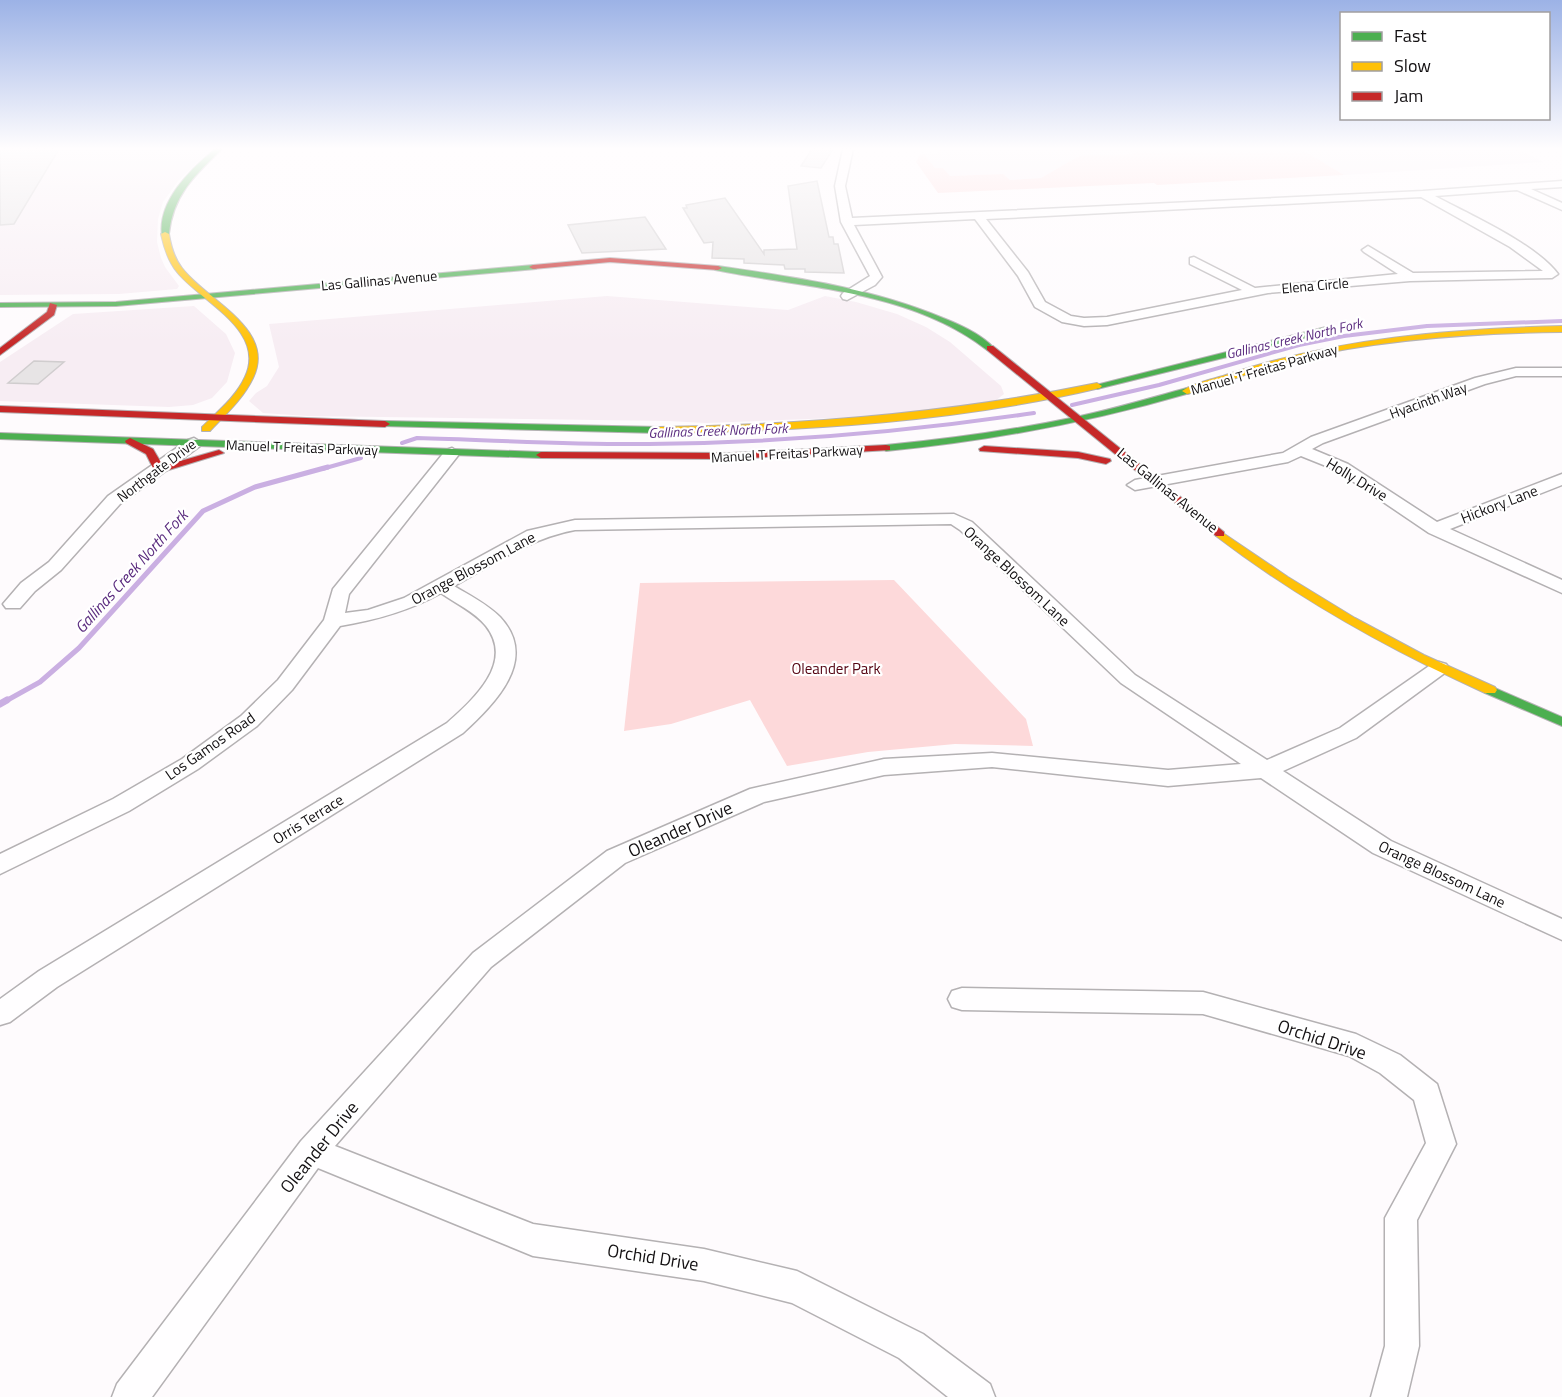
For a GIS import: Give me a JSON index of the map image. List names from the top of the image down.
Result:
{
  "streets": {
    "main road": ["Las Gallinas Avenue", "Manuel T Freitas Parkway", "Northgate Drive"],
    "street": [
      "Elena Circle",
      "Hyacinth Way",
      "Holly Drive",
      "Hickory Lane",
      "Orange Blossom Lane",
      "Los Gamos Road",
      "Orris Terrace",
      "Oleander Drive",
      "Orchid Drive"
    ]
  },
  "crossings": [
    ["Las Gallinas Avenue", "Manuel T Freitas Parkway"],
    ["Las Gallinas Avenue", "Northgate Drive"],
    ["Las Gallinas Avenue", "Oleander Drive"],
    ["Manuel T Freitas Parkway", "Northgate Drive"],
    ["Manuel T Freitas Parkway", "Los Gamos Road"],
    ["Hyacinth Way", "Holly Drive"],
    ["Holly Drive", "Hickory Lane"],
    ["Orange Blossom Lane", "Los Gamos Road"],
    ["Orange Blossom Lane", "Orris Terrace"],
    ["Orange Blossom Lane", "Oleander Drive"],
    ["Oleander Drive", "Orchid Drive"]
  ],
  "water": ["Gallinas Creek North Fork"],
  "parks": ["Oleander Park"],
  "legend": ["Fast", "Slow", "Jam"]
}
